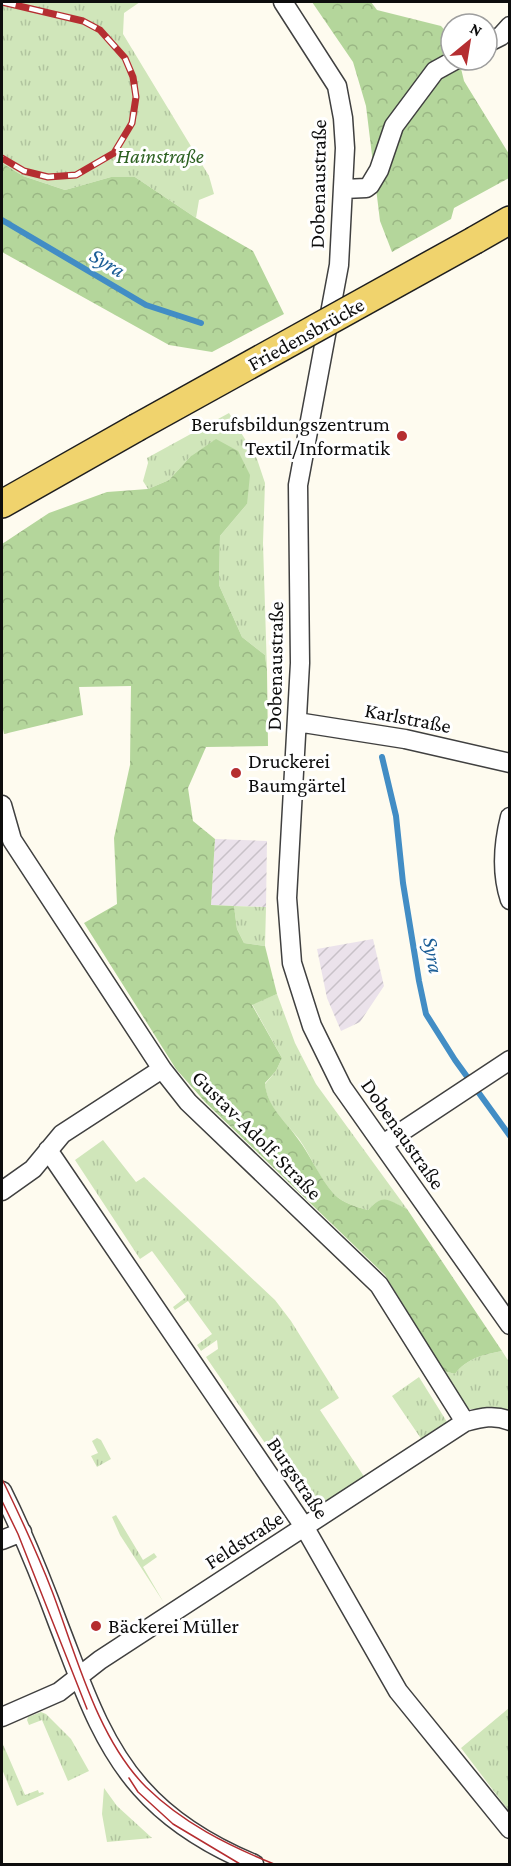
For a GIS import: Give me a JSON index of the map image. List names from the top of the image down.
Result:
{
  "streets": {
    "main road": ["Friedensbrücke"],
    "street": [
      "Dobenaustraße",
      "Karlstraße",
      "Gustav-Adolf-Straße",
      "Burgstraße",
      "Feldstraße"
    ]
  },
  "crossings": [
    ["Dobenaustraße", "Karlstraße"],
    ["Gustav-Adolf-Straße", "Feldstraße"],
    ["Burgstraße", "Feldstraße"]
  ],
  "water": ["Syra"],
  "parks": ["Hainstraße"],
  "places": ["Berufsbildungszentrum Textil/Informatik", "Druckerei Baumgärtel", "Bäckerei Müller"],
  "north": "top right"
}
